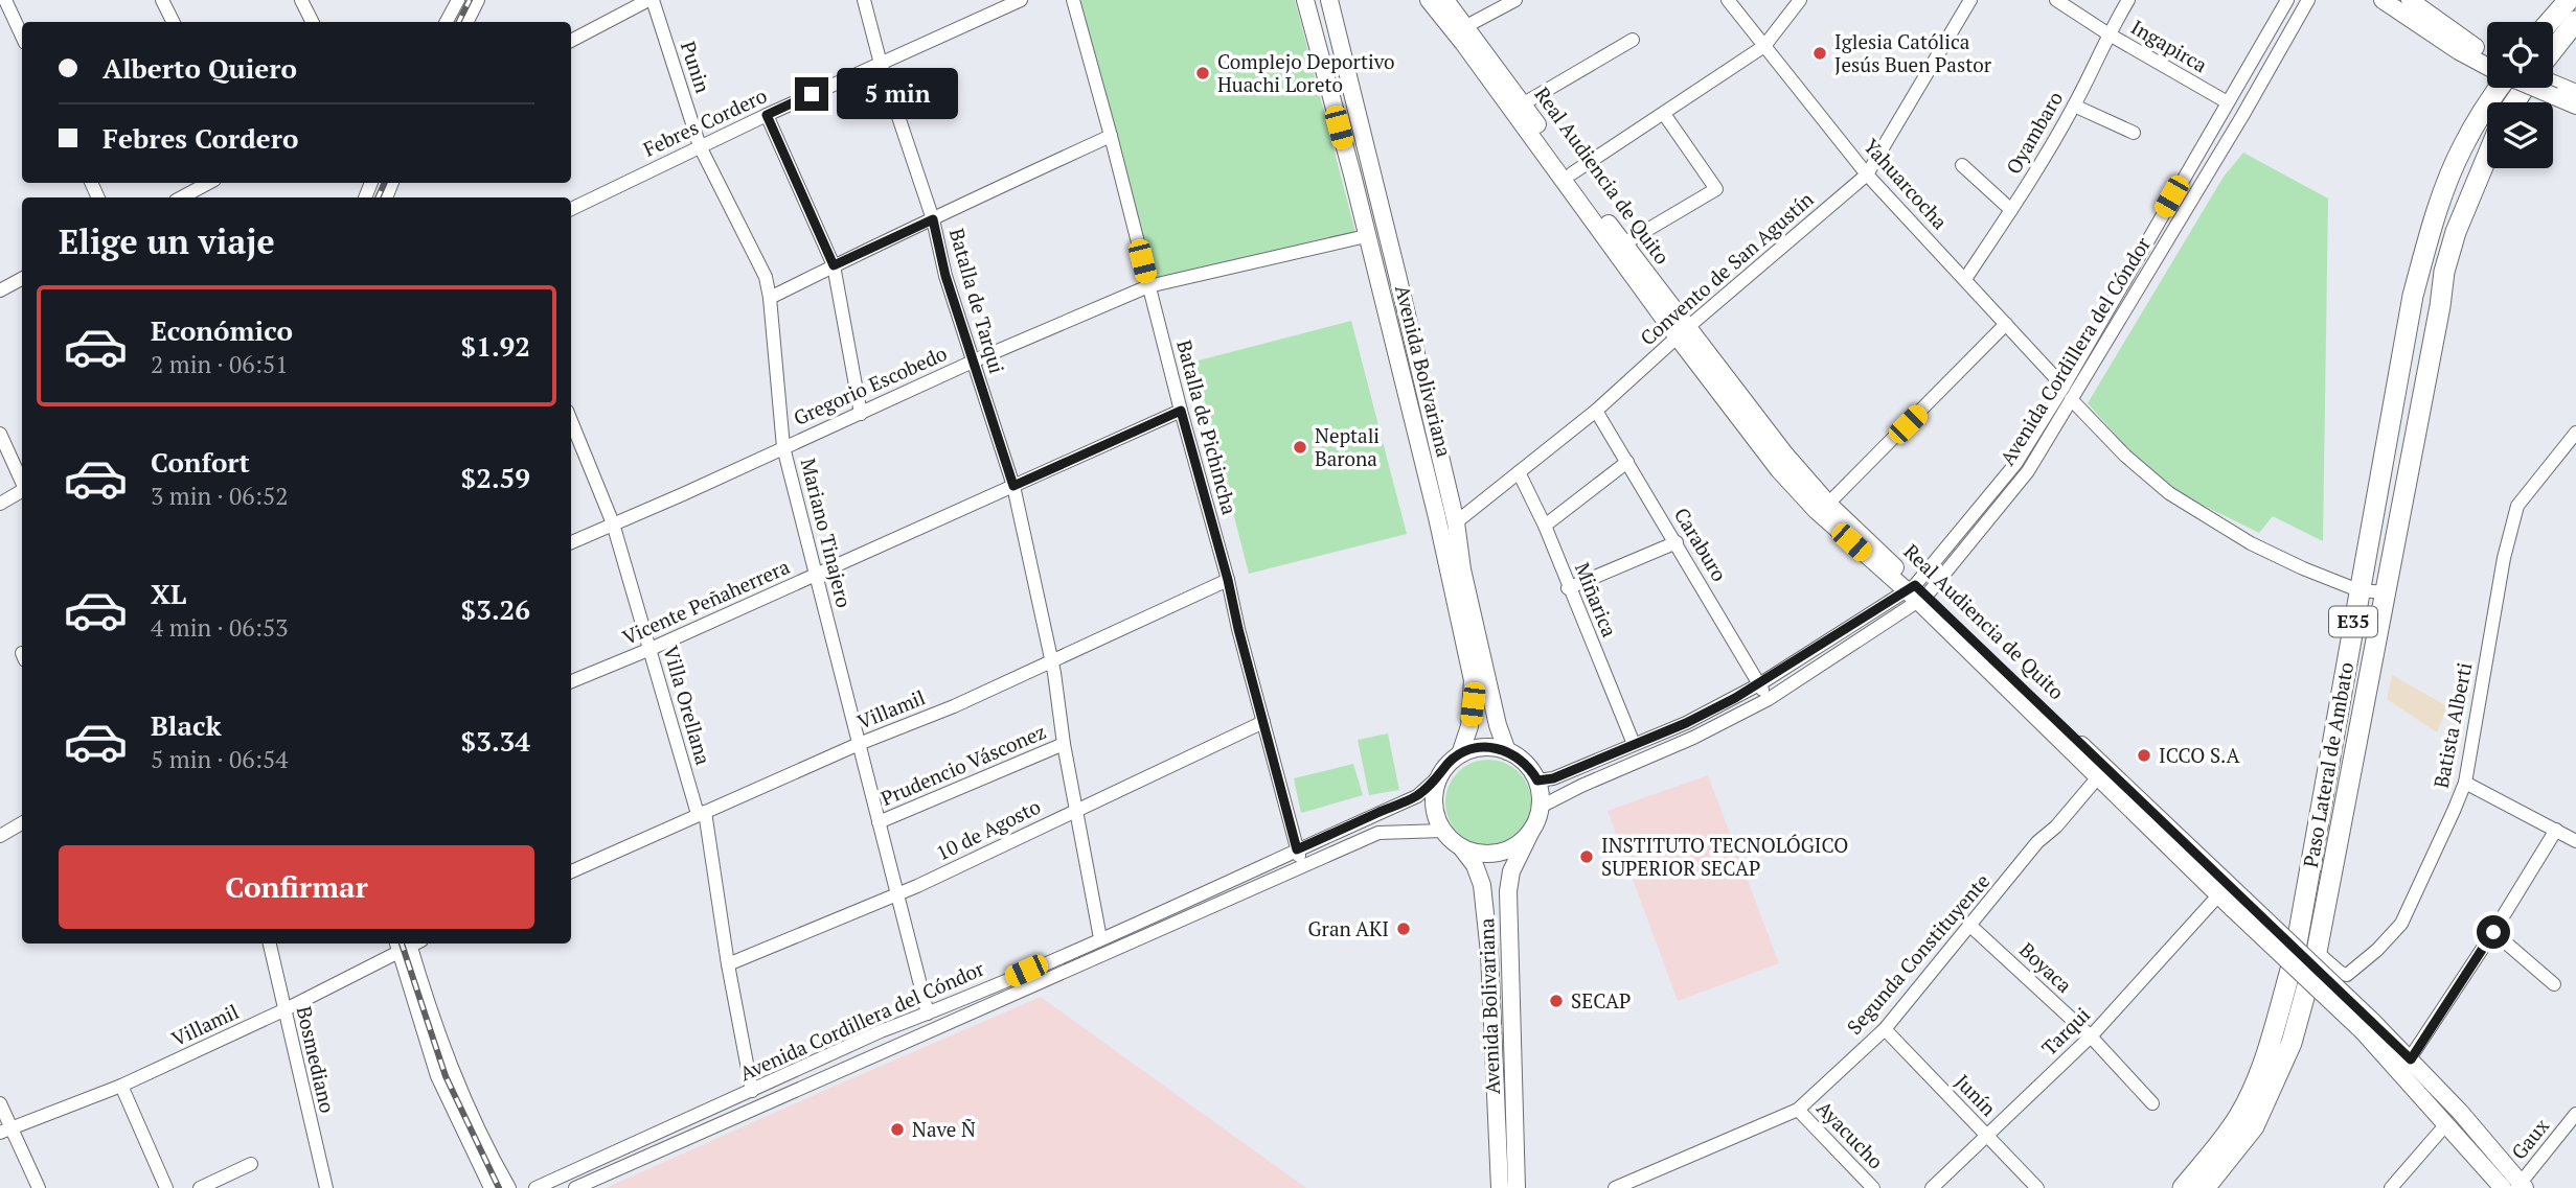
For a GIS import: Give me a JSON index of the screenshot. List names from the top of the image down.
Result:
{
  "streets": {
    "highway": ["E35", "Paso Lateral de Ambato"],
    "main road": ["Real Audiencia de Quito", "Avenida Bolivariana"],
    "street": [
      "Ingapirca",
      "Punin",
      "Febres Cordero",
      "Oyambaro",
      "Yahuarcocha",
      "Convento de San Agustín",
      "Batalla de Tarqui",
      "Avenida Cordillera del Cóndor",
      "Gregorio Escobedo",
      "Batalla de Pichincha",
      "Mariano Tinajero",
      "Caraburo",
      "Miñarica",
      "Vicente Peñaherrera",
      "Villa Orellana",
      "Villamil",
      "Batista Alberti",
      "Prudencio Vásconez",
      "10 de Agosto",
      "Segunda Constituyente",
      "Boyaca",
      "Tarqui",
      "Bosmediano",
      "Junín",
      "Ayacucho",
      "Gaux"
    ]
  },
  "crossings": [
    ["Ingapirca", "Oyambaro"],
    ["Ingapirca", "Avenida Cordillera del Cóndor"],
    ["Punin", "Febres Cordero"],
    ["Punin", "Mariano Tinajero"],
    ["Febres Cordero", "Batalla de Tarqui"],
    ["Febres Cordero", "Mariano Tinajero"],
    ["Oyambaro", "Yahuarcocha"],
    ["Real Audiencia de Quito", "Convento de San Agustín"],
    ["Real Audiencia de Quito", "Avenida Cordillera del Cóndor"],
    ["Real Audiencia de Quito", "Segunda Constituyente"],
    ["Real Audiencia de Quito", "Tarqui"],
    ["Real Audiencia de Quito", "Gaux"],
    ["Yahuarcocha", "Convento de San Agustín"],
    ["Yahuarcocha", "Avenida Cordillera del Cóndor"],
    ["Convento de San Agustín", "Avenida Bolivariana"],
    ["Convento de San Agustín", "Caraburo"],
    ["Convento de San Agustín", "Miñarica"],
    ["Batalla de Tarqui", "Gregorio Escobedo"],
    ["Batalla de Tarqui", "Vicente Peñaherrera"],
    ["Batalla de Tarqui", "Villamil"],
    ["Avenida Cordillera del Cóndor", "Avenida Bolivariana"],
    ["Avenida Cordillera del Cóndor", "Batalla de Pichincha"],
    ["Avenida Cordillera del Cóndor", "Mariano Tinajero"],
    ["Avenida Cordillera del Cóndor", "Caraburo"],
    ["Avenida Cordillera del Cóndor", "Miñarica"],
    ["Avenida Cordillera del Cóndor", "Villa Orellana"],
    ["Avenida Bolivariana", "Gregorio Escobedo"],
    ["Gregorio Escobedo", "Batalla de Pichincha"],
    ["Gregorio Escobedo", "Mariano Tinajero"],
    ["Gregorio Escobedo", "Villa Orellana"],
    ["Batalla de Pichincha", "Vicente Peñaherrera"],
    ["Batalla de Pichincha", "Villamil"],
    ["Batalla de Pichincha", "10 de Agosto"],
    ["Mariano Tinajero", "Vicente Peñaherrera"],
    ["Mariano Tinajero", "Villamil"],
    ["Mariano Tinajero", "Prudencio Vásconez"],
    ["Mariano Tinajero", "10 de Agosto"],
    ["Vicente Peñaherrera", "Villa Orellana"],
    ["Villa Orellana", "Villamil"],
    ["Villa Orellana", "10 de Agosto"],
    ["Villamil", "Bosmediano"],
    ["Batista Alberti", "Paso Lateral de Ambato"],
    ["Segunda Constituyente", "Boyaca"],
    ["Segunda Constituyente", "Junín"],
    ["Segunda Constituyente", "Ayacucho"],
    ["Boyaca", "Tarqui"],
    ["Tarqui", "Junín"]
  ],
  "places": [
    "Iglesia Católica Jesús Buen Pastor",
    "Complejo Deportivo Huachi Loreto",
    "Neptali Barona",
    "ICCO S.A",
    "INSTITUTO TECNOLÓGICO SUPERIOR SECAP",
    "Gran AKI",
    "SECAP",
    "Nave Ñ"
  ],
  "page": {
    "banner": ["Alberto Quiero", "Febres Cordero"],
    "bubble": "5 min",
    "heading": "Elige un viaje",
    "list": [
      {
        "name": "Económico",
        "note": "2 min · 06:51",
        "value": "$1.92"
      },
      {
        "name": "Confort",
        "note": "3 min · 06:52",
        "value": "$2.59"
      },
      {
        "name": "XL",
        "note": "4 min · 06:53",
        "value": "$3.26"
      },
      {
        "name": "Black",
        "note": "5 min · 06:54",
        "value": "$3.34"
      }
    ],
    "buttons": "Confirmar"
  }
}
